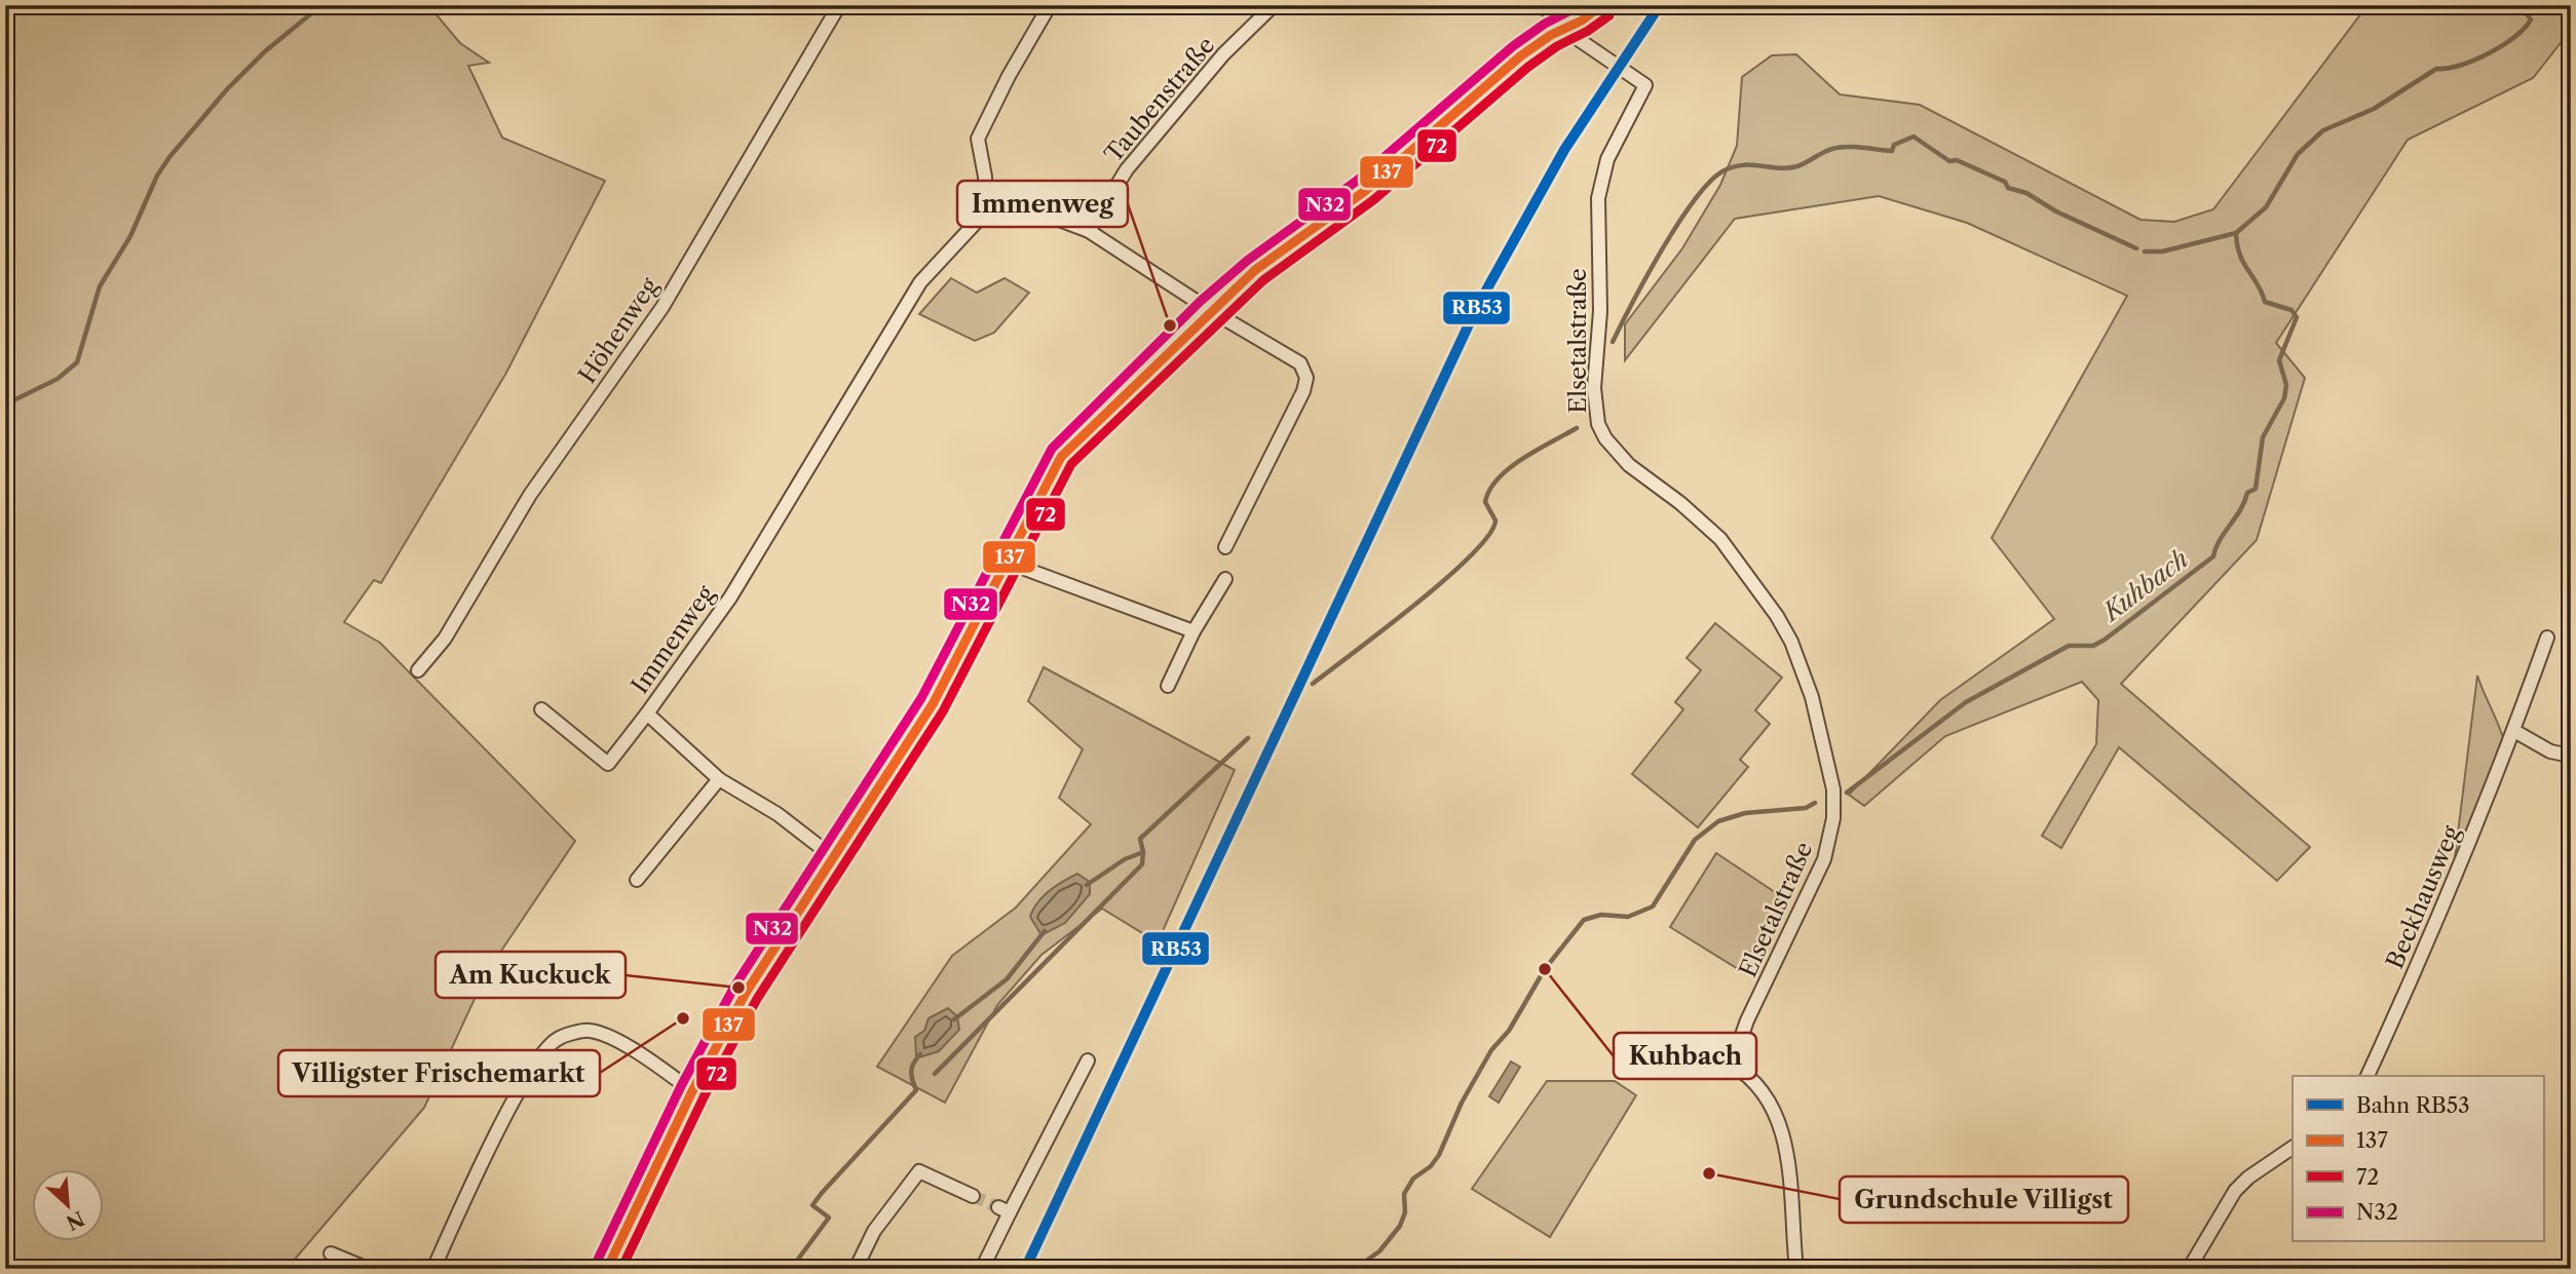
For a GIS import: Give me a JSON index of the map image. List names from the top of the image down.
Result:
{
  "streets": {
    "street": [
      "Taubenstraße",
      "Höhenweg",
      "Elsetalstraße",
      "Immenweg",
      "Beckhausweg"
    ]
  },
  "water": ["Kuhbach"],
  "places": [
    "Immenweg",
    "Kuhbach",
    "Am Kuckuck",
    "Villigster Frischemarkt",
    "Grundschule Villigst"
  ],
  "lines": [
    "rail line RB53",
    "transit line 137",
    "transit line N32",
    "transit line 72"
  ],
  "legend": [
    "Bahn RB53",
    "137",
    "72",
    "N32"
  ],
  "north": "bottom right"
}
